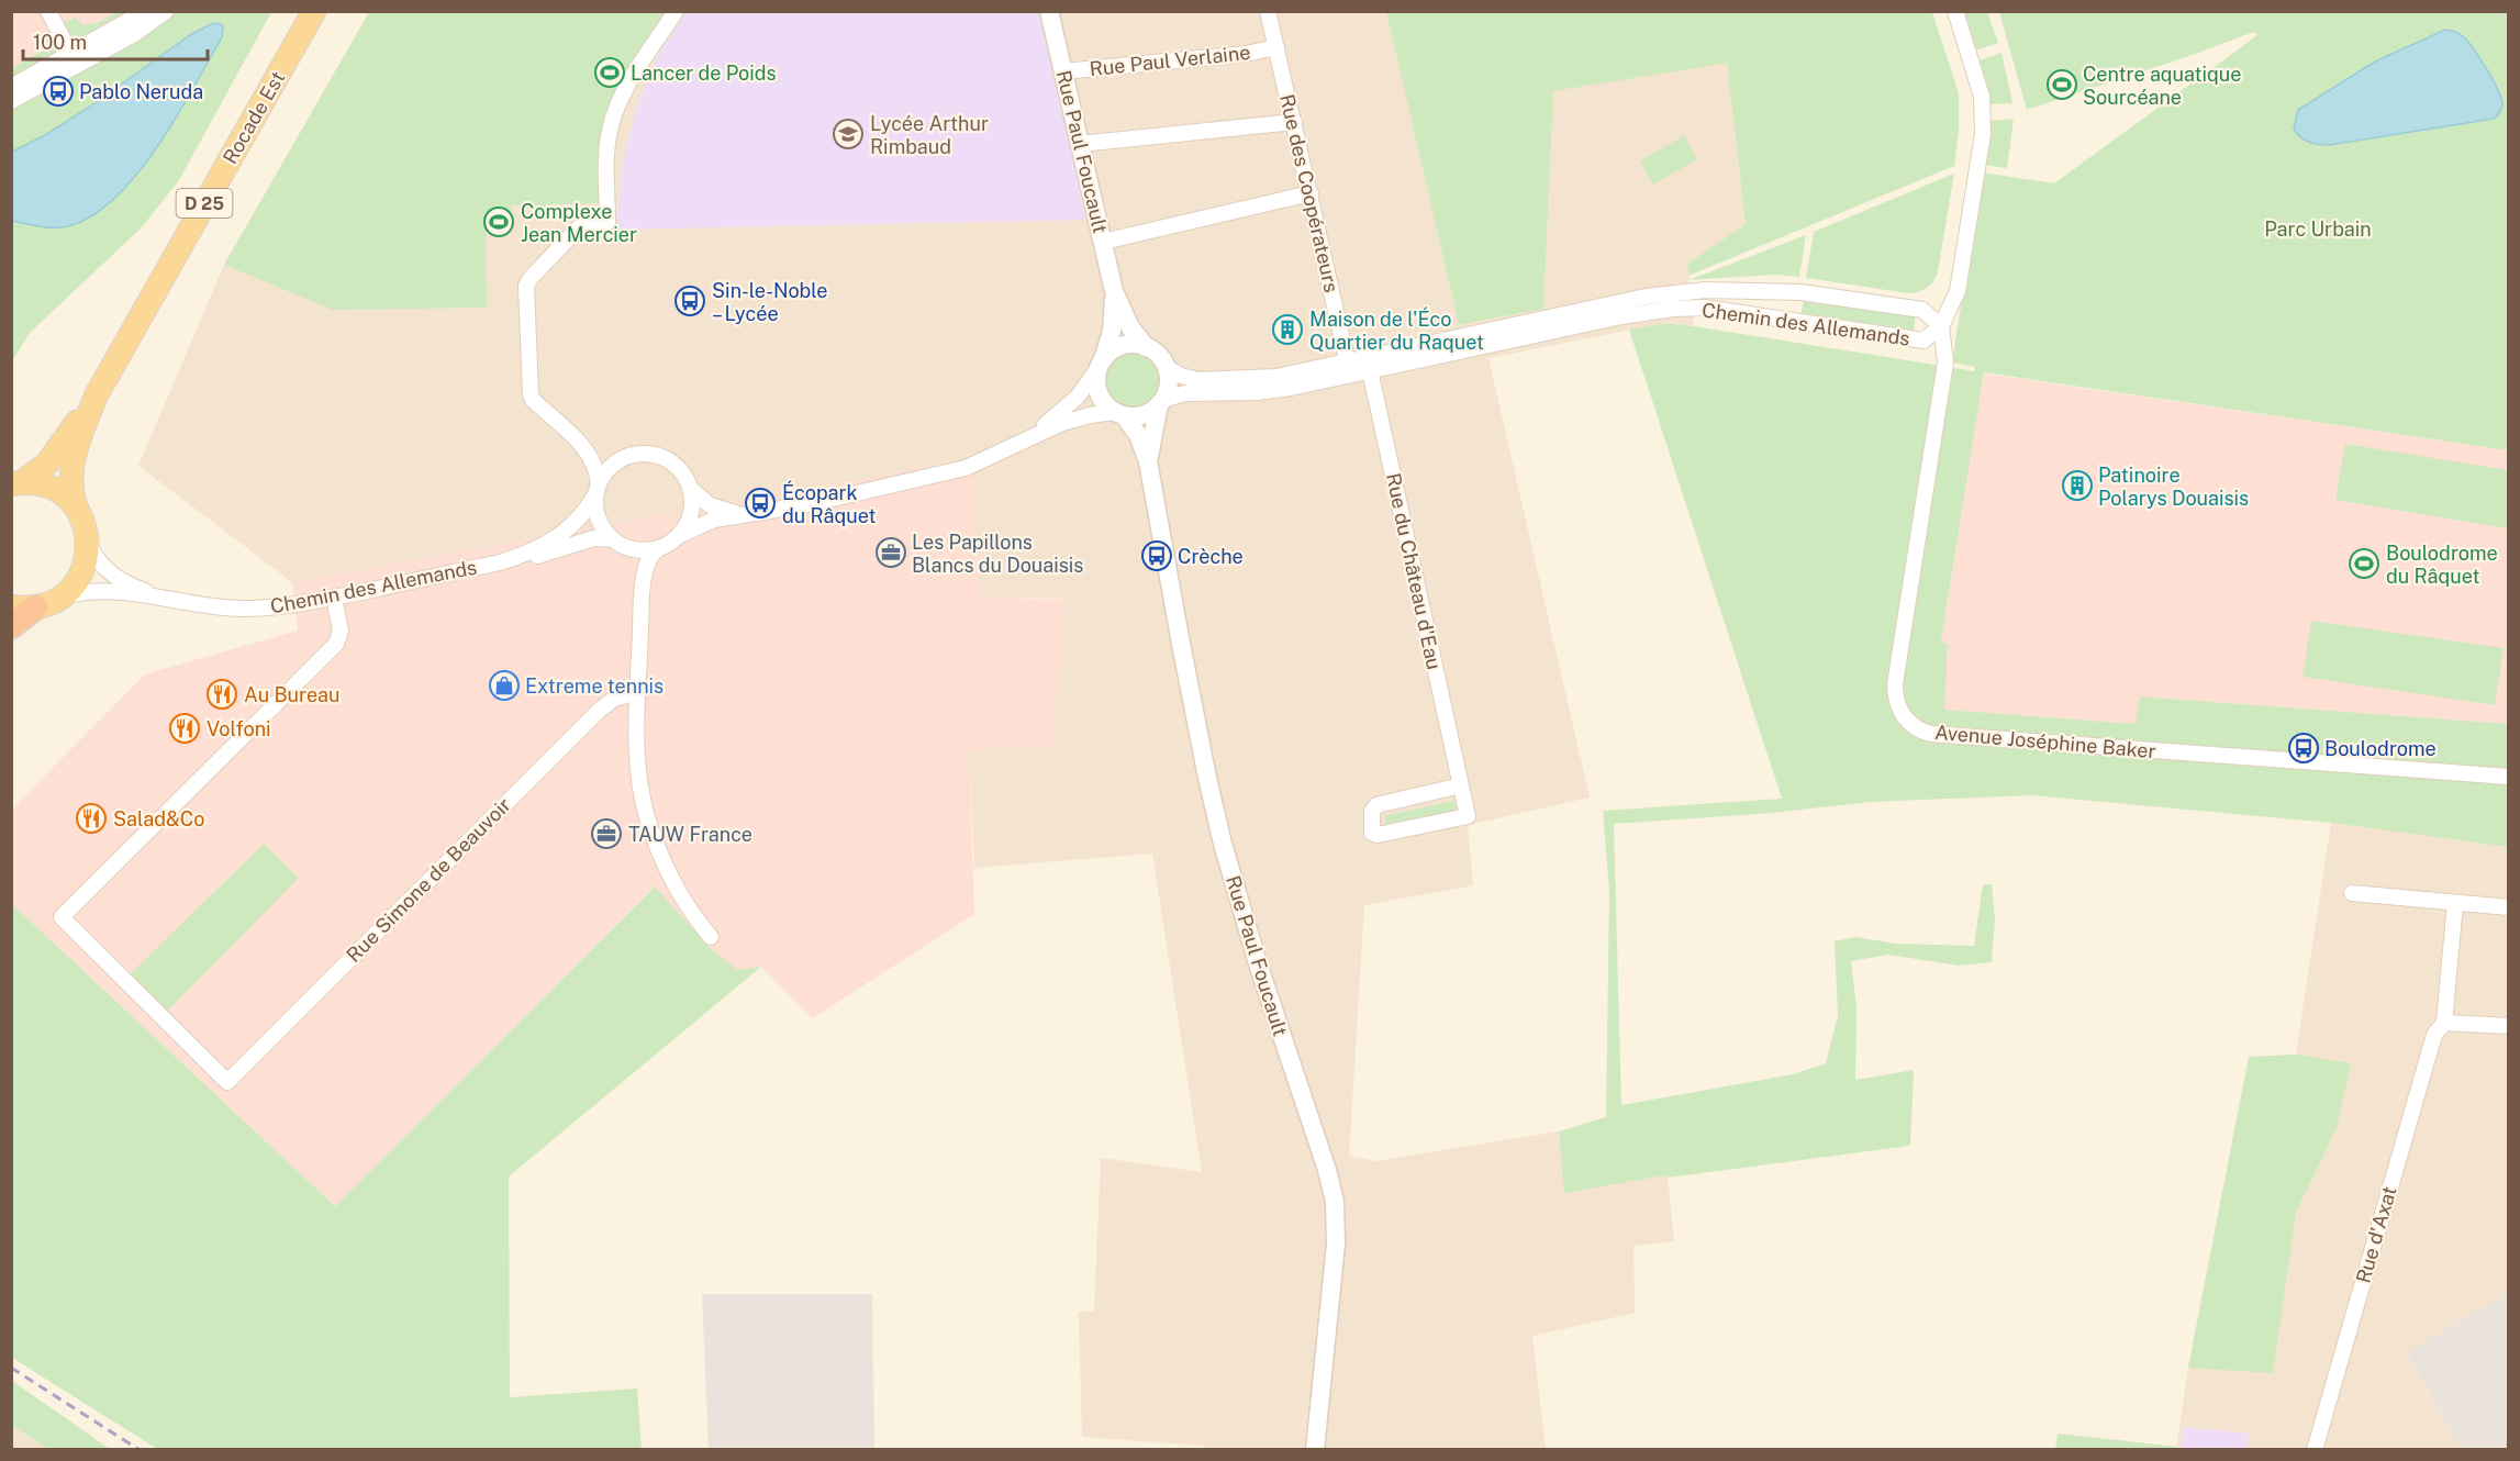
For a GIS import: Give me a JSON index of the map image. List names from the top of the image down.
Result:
{
  "streets": {
    "main road": ["Rocade Est", "D 25"],
    "street": [
      "Rue Paul Verlaine",
      "Rue Paul Foucault",
      "Rue des Coopérateurs",
      "Chemin des Allemands",
      "Rue du Château d'Eau",
      "Avenue Joséphine Baker",
      "Rue Simone de Beauvoir",
      "Rue d'Axat"
    ]
  },
  "crossings": [
    ["Rue Paul Verlaine", "Rue Paul Foucault"],
    ["Rue Paul Verlaine", "Rue des Coopérateurs"],
    ["Rocade Est", "Chemin des Allemands"],
    ["Rue Paul Foucault", "Chemin des Allemands"],
    ["Rue des Coopérateurs", "Chemin des Allemands"],
    ["Chemin des Allemands", "Rue du Château d'Eau"],
    ["Chemin des Allemands", "Avenue Joséphine Baker"],
    ["Chemin des Allemands", "Rue Simone de Beauvoir"]
  ],
  "parks": ["Parc Urbain"],
  "places": {
    "sports": [
      "Lancer de Poids",
      "Centre aquatique Sourcéane",
      "Complexe Jean Mercier",
      "Boulodrome du Râquet"
    ],
    "bus stop": [
      "Pablo Neruda",
      "Sin-le-Noble – Lycée",
      "Écopark du Râquet",
      "Crèche",
      "Boulodrome"
    ],
    "school or university": ["Lycée Arthur Rimbaud"],
    "building": ["Maison de l'Éco Quartier du Raquet", "Patinoire Polarys Douaisis"],
    "office": ["Les Papillons Blancs du Douaisis", "TAUW France"],
    "shop": ["Extreme tennis"],
    "restaurant": ["Au Bureau", "Volfoni", "Salad&Co"]
  },
  "scale_bar": "100 m"
}
